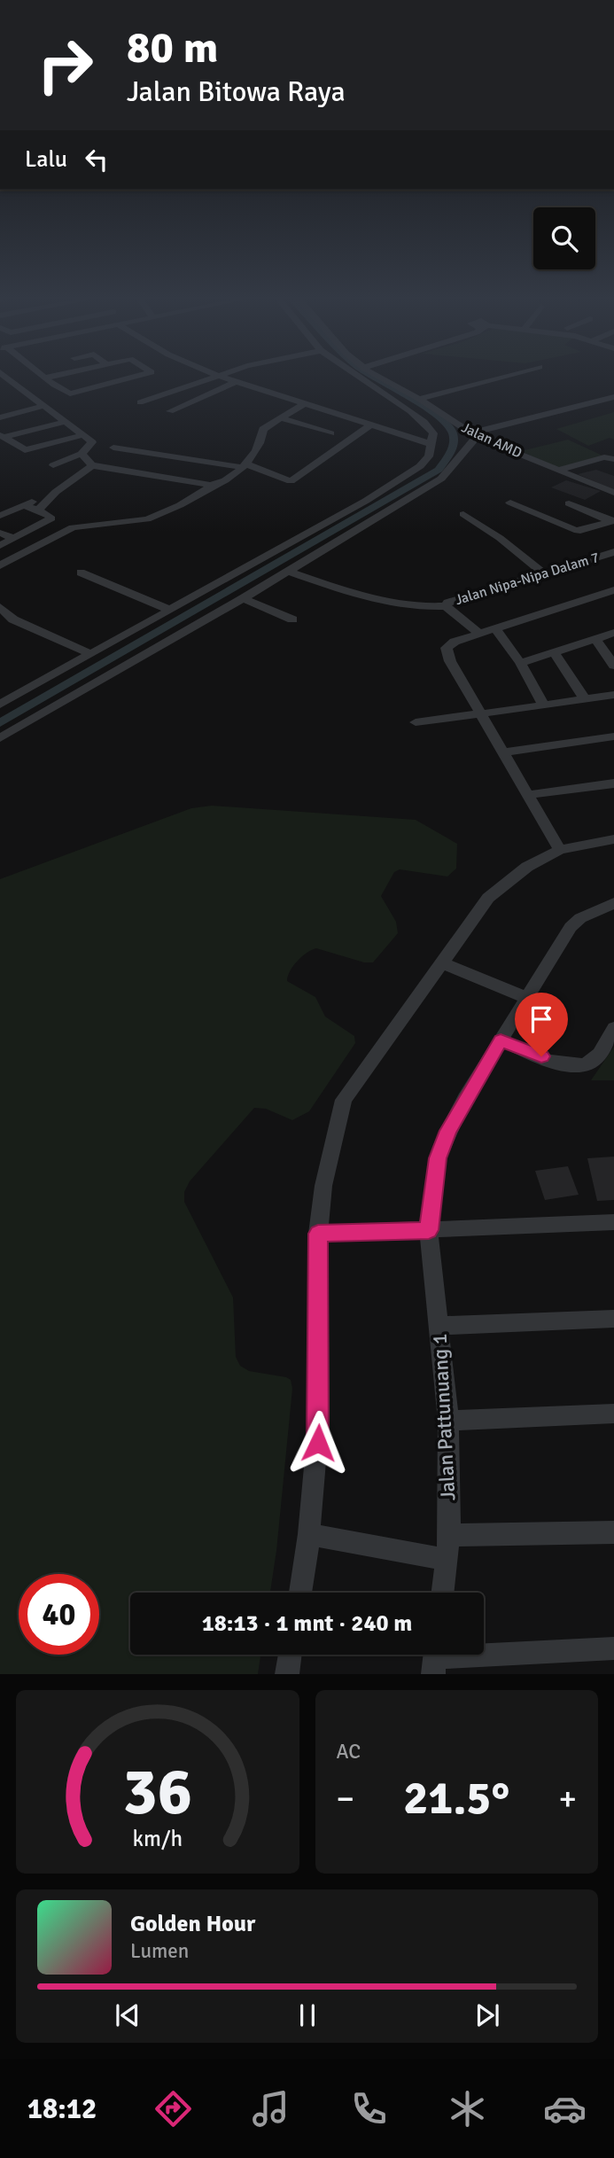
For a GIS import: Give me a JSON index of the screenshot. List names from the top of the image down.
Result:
{
  "streets": {
    "street": ["Jalan AMD", "Jalan Nipa-Nipa Dalam 7", "Jalan Pattunuang 1"]
  },
  "page": {
    "turn": ["80 m", "Jalan Bitowa Raya"],
    "then": "Lalu",
    "limit": "40",
    "trip": "18:13 · 1 mnt · 240 m",
    "tile": "AC",
    "heat": ["−", "21.5°", "+"],
    "song": ["Golden Hour", "Lumen"],
    "tabs": "18:12",
    "gauge": ["36", "km/h"]
  }
}
